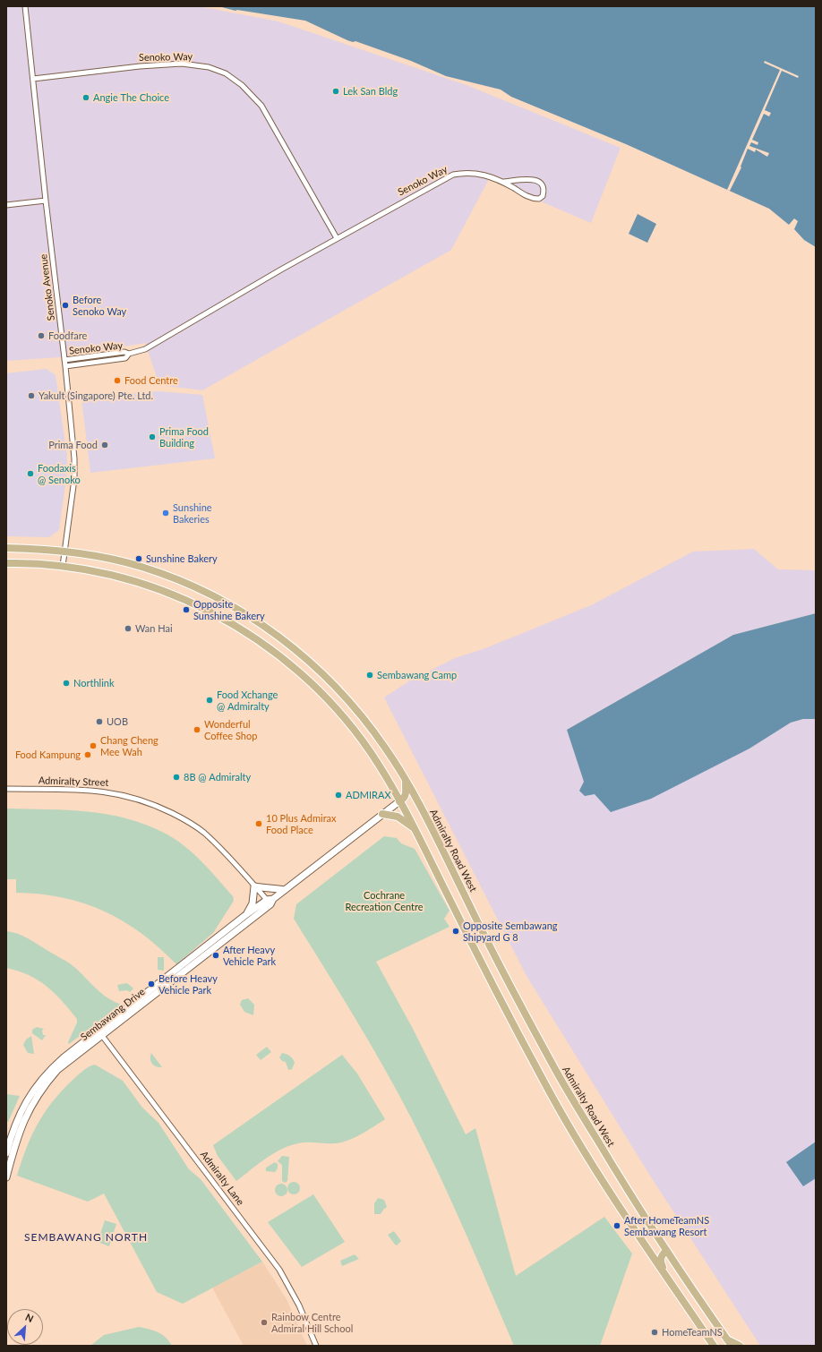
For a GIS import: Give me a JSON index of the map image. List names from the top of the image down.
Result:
{
  "streets": {
    "main road": ["Admiralty Road West", "Sembawang Drive"],
    "street": [
      "Senoko Way",
      "Senoko Avenue",
      "Admiralty Street",
      "Admiralty Lane"
    ]
  },
  "crossings": [
    ["Senoko Way", "Senoko Avenue"],
    ["Senoko Avenue", "Admiralty Road West"],
    ["Admiralty Street", "Sembawang Drive"],
    ["Sembawang Drive", "Admiralty Lane"]
  ],
  "districts": ["SEMBAWANG NORTH"],
  "parks": ["Cochrane Recreation Centre"],
  "places": [
    "Lek San Bldg",
    "Angie The Choice",
    "Before Senoko Way",
    "Foodfare",
    "Food Centre",
    "Yakult (Singapore) Pte. Ltd.",
    "Prima Food Building",
    "Prima Food",
    "Foodaxis @ Senoko",
    "Sunshine Bakeries",
    "Sunshine Bakery",
    "Opposite Sunshine Bakery",
    "Wan Hai",
    "Sembawang Camp",
    "Northlink",
    "Food Xchange @ Admiralty",
    "UOB",
    "Wonderful Coffee Shop",
    "Chang Cheng Mee Wah",
    "Food Kampung",
    "8B @ Admiralty",
    "ADMIRAX",
    "10 Plus Admirax Food Place",
    "Opposite Sembawang Shipyard G 8",
    "After Heavy Vehicle Park",
    "Before Heavy Vehicle Park",
    "After HomeTeamNS Sembawang Resort",
    "Rainbow Centre Admiral Hill School",
    "HomeTeamNS"
  ],
  "north": "top right"
}
